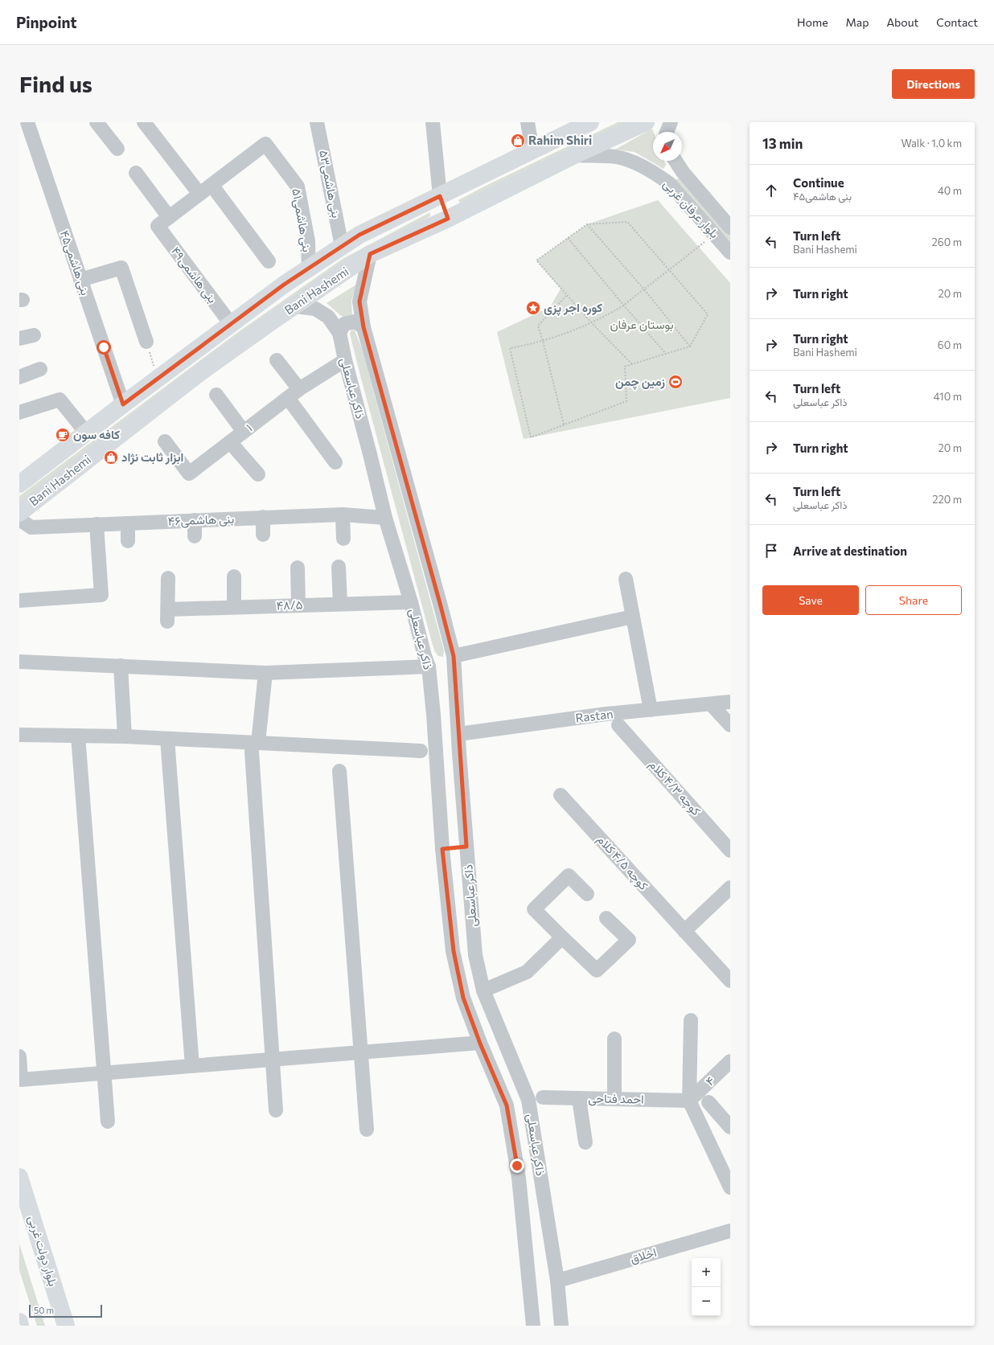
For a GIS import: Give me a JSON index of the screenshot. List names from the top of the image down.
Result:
{
  "streets": {
    "main road": ["Bani Hashemi", "بلوار دولت غربی"],
    "street": [
      "بنی هاشمی۵۳",
      "بلوار عرفان غربی",
      "بنی هاشمی۵۱",
      "بنی هاشمی۴۵",
      "بنی هاشمی۴۹",
      "ذاکر عباسعلی",
      "۱",
      "بنی هاشمی۴۶",
      "۴۸/۵",
      "Rastan",
      "کوچه ۴/۳ کلام",
      "کوچه ۴/۵ کلام",
      "۴",
      "احمد فتاحی",
      "اخلاق"
    ]
  },
  "crossings": [
    ["بنی هاشمی۵۳", "Bani Hashemi"],
    ["بلوار عرفان غربی", "Bani Hashemi"],
    ["بنی هاشمی۵۱", "Bani Hashemi"],
    ["بنی هاشمی۴۵", "Bani Hashemi"],
    ["بنی هاشمی۴۹", "Bani Hashemi"],
    ["Bani Hashemi", "ذاکر عباسعلی"],
    ["ذاکر عباسعلی", "۱"],
    ["ذاکر عباسعلی", "بنی هاشمی۴۶"],
    ["ذاکر عباسعلی", "۴۸/۵"],
    ["ذاکر عباسعلی", "Rastan"],
    ["ذاکر عباسعلی", "اخلاق"],
    ["۴", "احمد فتاحی"]
  ],
  "parks": ["بوستان عرفان"],
  "places": {
    "shop": ["Rahim Shiri", "ابزار ثابت نژاد"],
    "place": ["کوره اجر پزی"],
    "sports": ["زمین چمن"],
    "cafe": ["کافه سون"]
  },
  "scale_bar": "50 m",
  "north": "bottom left",
  "page": {
    "header": "Pinpoint",
    "nav": [
      "Home",
      "Map",
      "About",
      "Contact"
    ],
    "buttons": [
      "Directions",
      ["Save", "Share"]
    ],
    "title": "Find us",
    "heading": ["13 min", "Walk · 1.0 km"],
    "list": [
      ["Continue", "بنی هاشمی۴۵", "40 m"],
      ["Turn left", "Bani Hashemi", "260 m"],
      ["Turn right", "20 m"],
      ["Turn right", "Bani Hashemi", "60 m"],
      ["Turn left", "ذاکر عباسعلی", "410 m"],
      ["Turn right", "20 m"],
      ["Turn left", "ذاکر عباسعلی", "220 m"],
      "Arrive at destination"
    ],
    "map_buttons": ["+", "−"],
    "scale": "50 m"
  }
}
